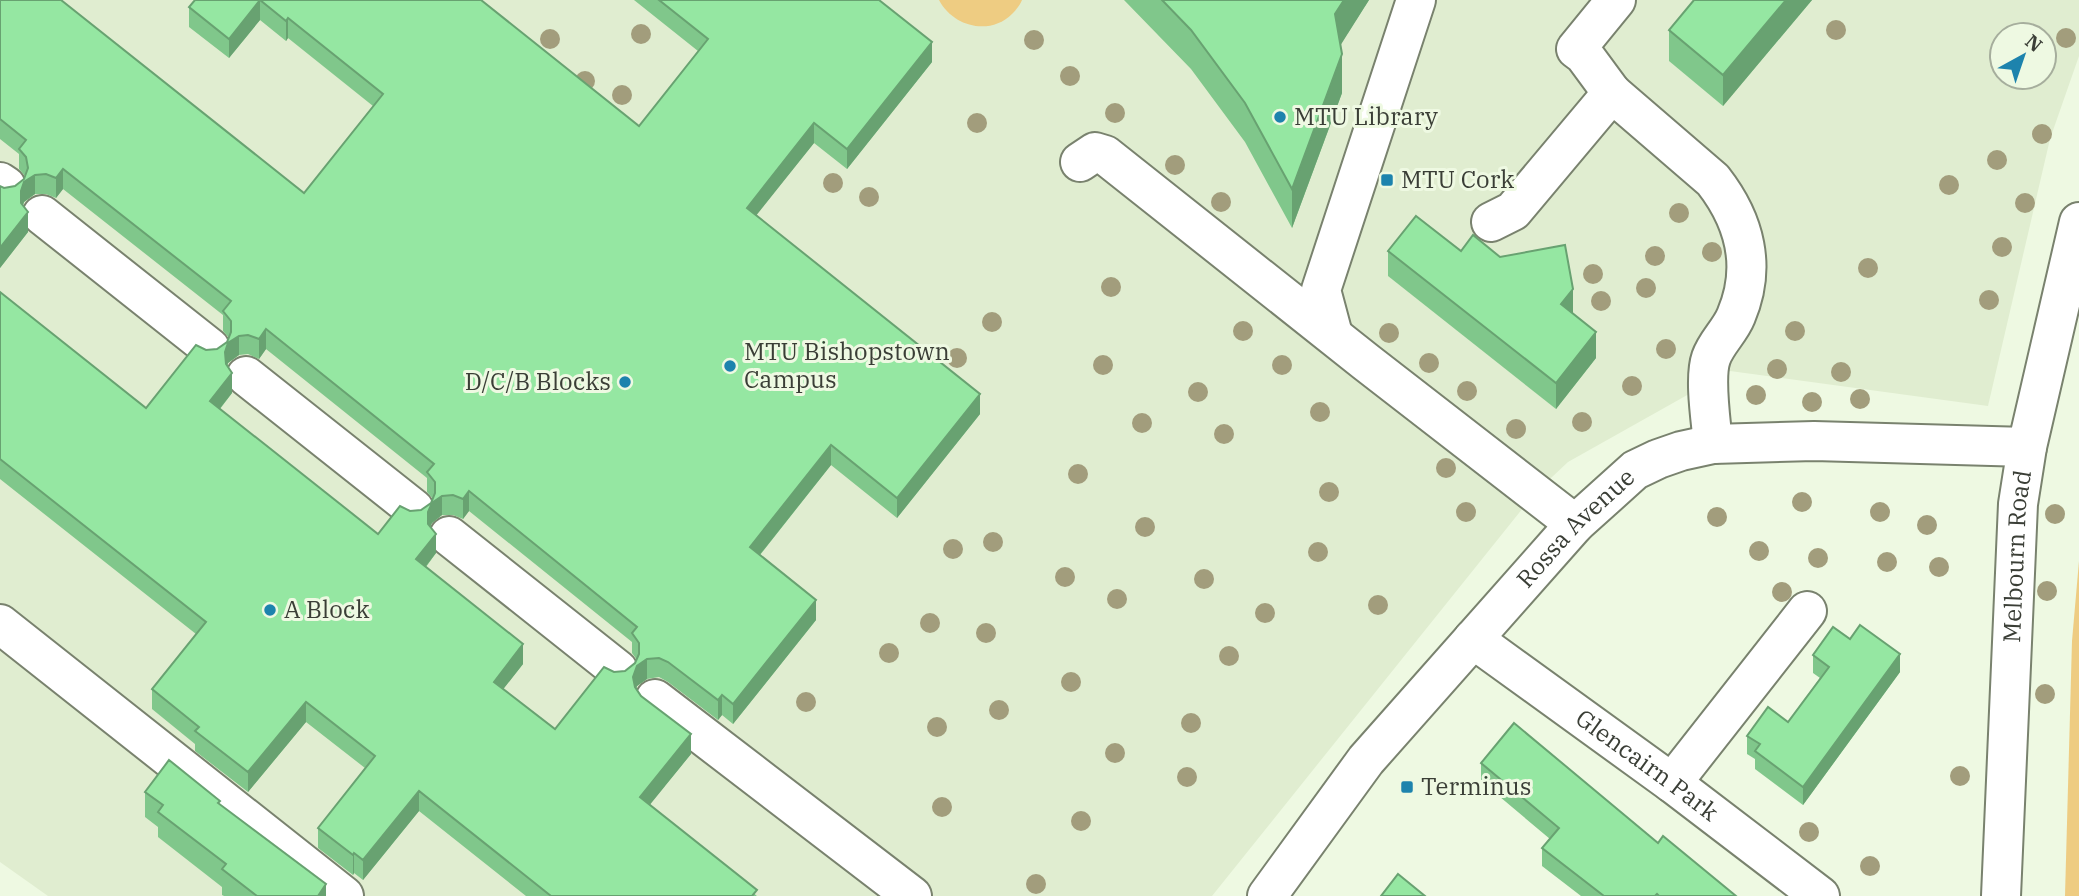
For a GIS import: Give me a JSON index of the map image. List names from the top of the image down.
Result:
{
  "streets": {
    "street": ["Rossa Avenue", "Melbourn Road", "Glencairn Park"]
  },
  "crossings": [
    ["Rossa Avenue", "Melbourn Road"],
    ["Rossa Avenue", "Glencairn Park"]
  ],
  "places": {
    "other": [
      "MTU Library",
      "MTU Bishopstown Campus",
      "D/C/B Blocks",
      "A Block"
    ],
    "transit": ["MTU Cork", "Terminus"]
  },
  "north": "top right"
}
